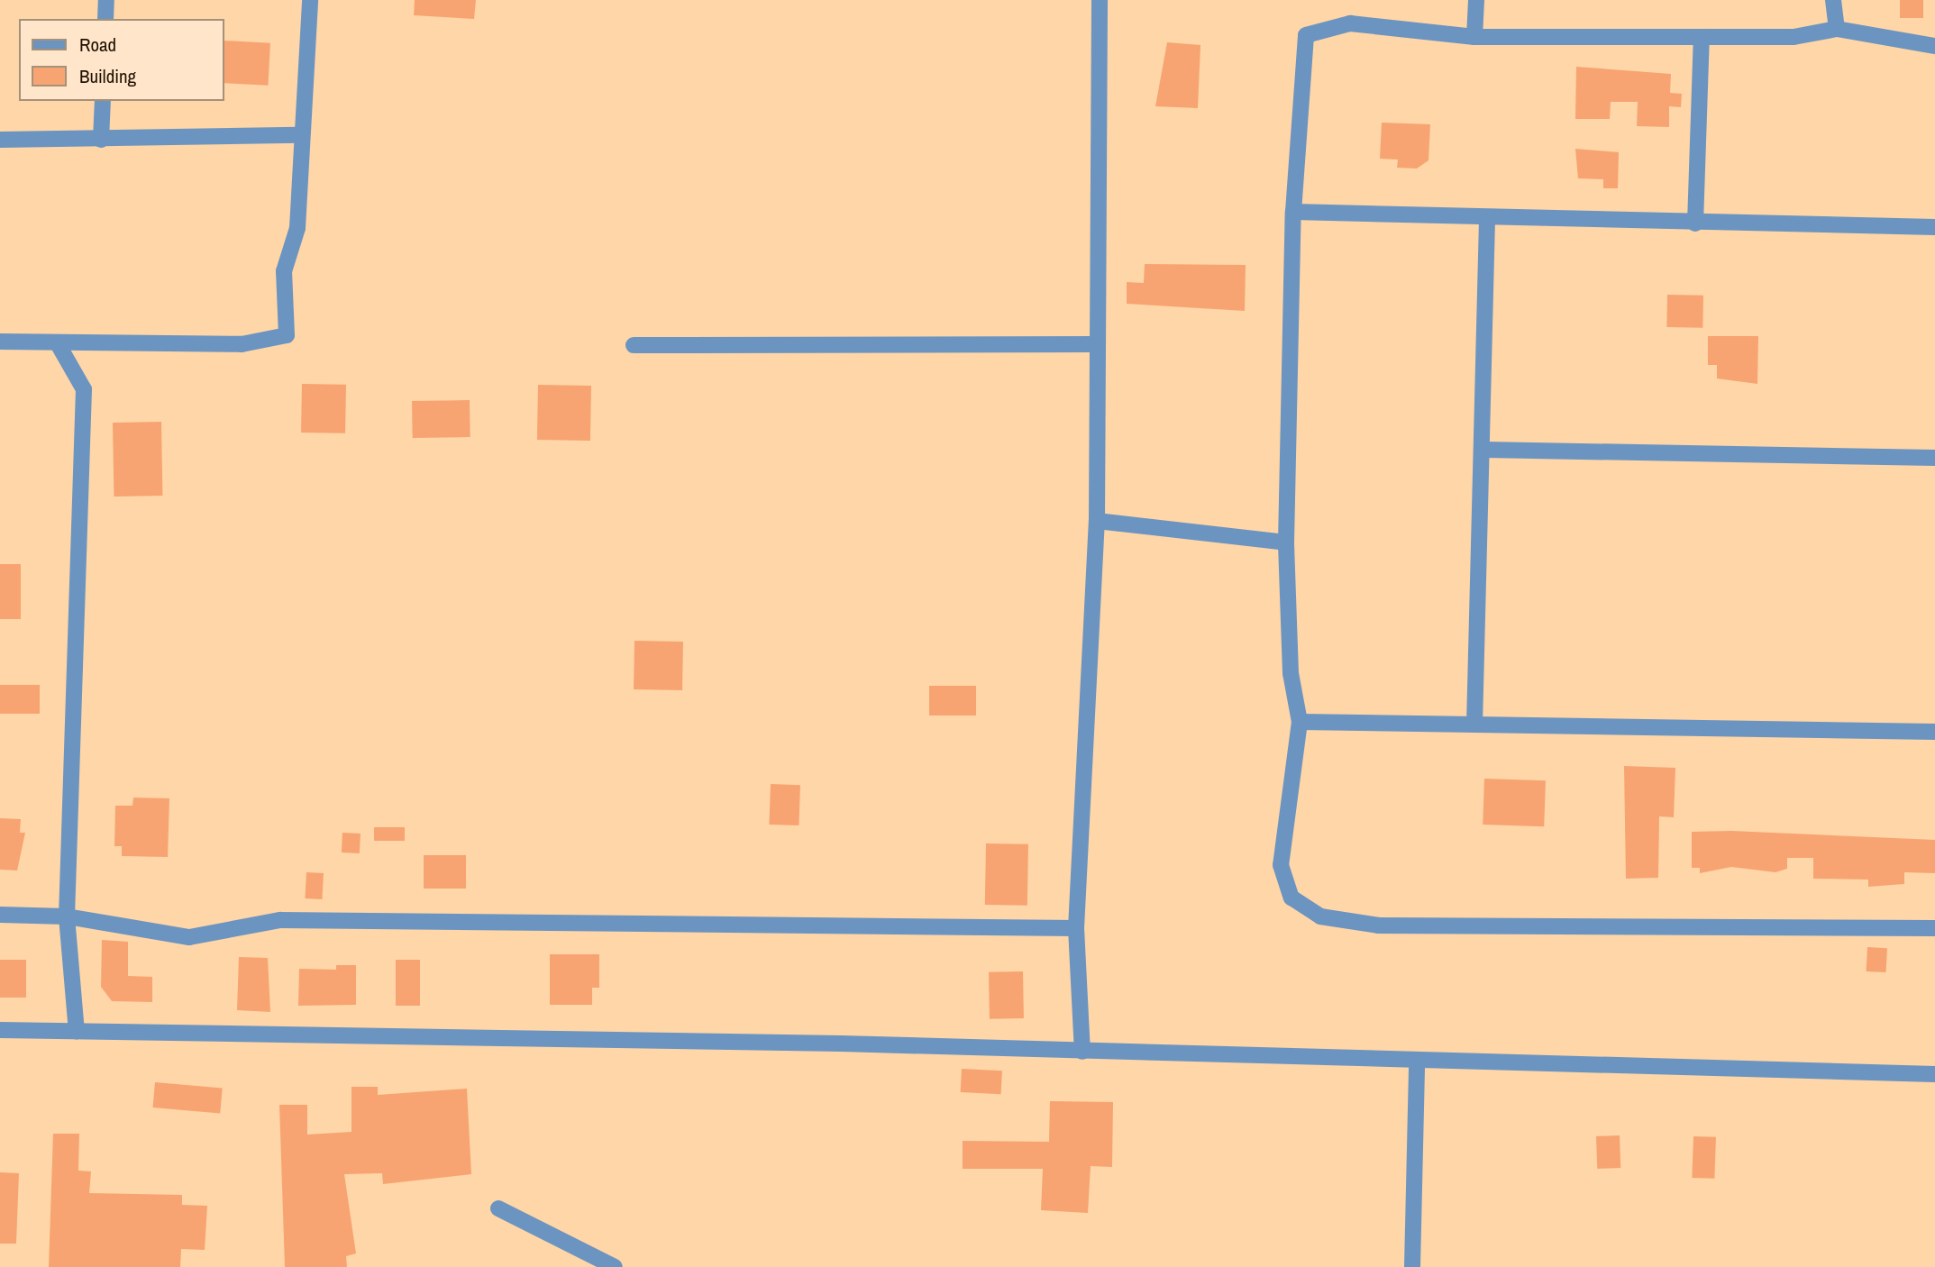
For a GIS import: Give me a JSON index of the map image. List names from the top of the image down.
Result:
{
  "legend": ["Road", "Building"]
}
